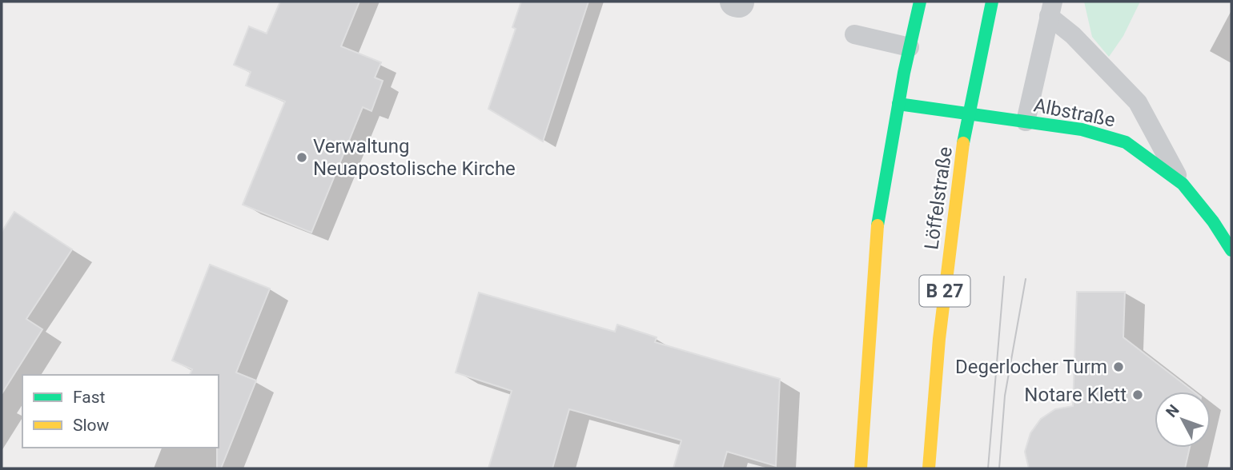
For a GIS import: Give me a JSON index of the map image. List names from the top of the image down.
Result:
{
  "streets": {
    "main road": ["Albstraße", "Löffelstraße", "B 27"]
  },
  "crossings": [
    ["Albstraße", "Löffelstraße"]
  ],
  "places": ["Verwaltung Neuapostolische Kirche", "Degerlocher Turm", "Notare Klett"],
  "legend": ["Fast", "Slow"],
  "north": "top left"
}
